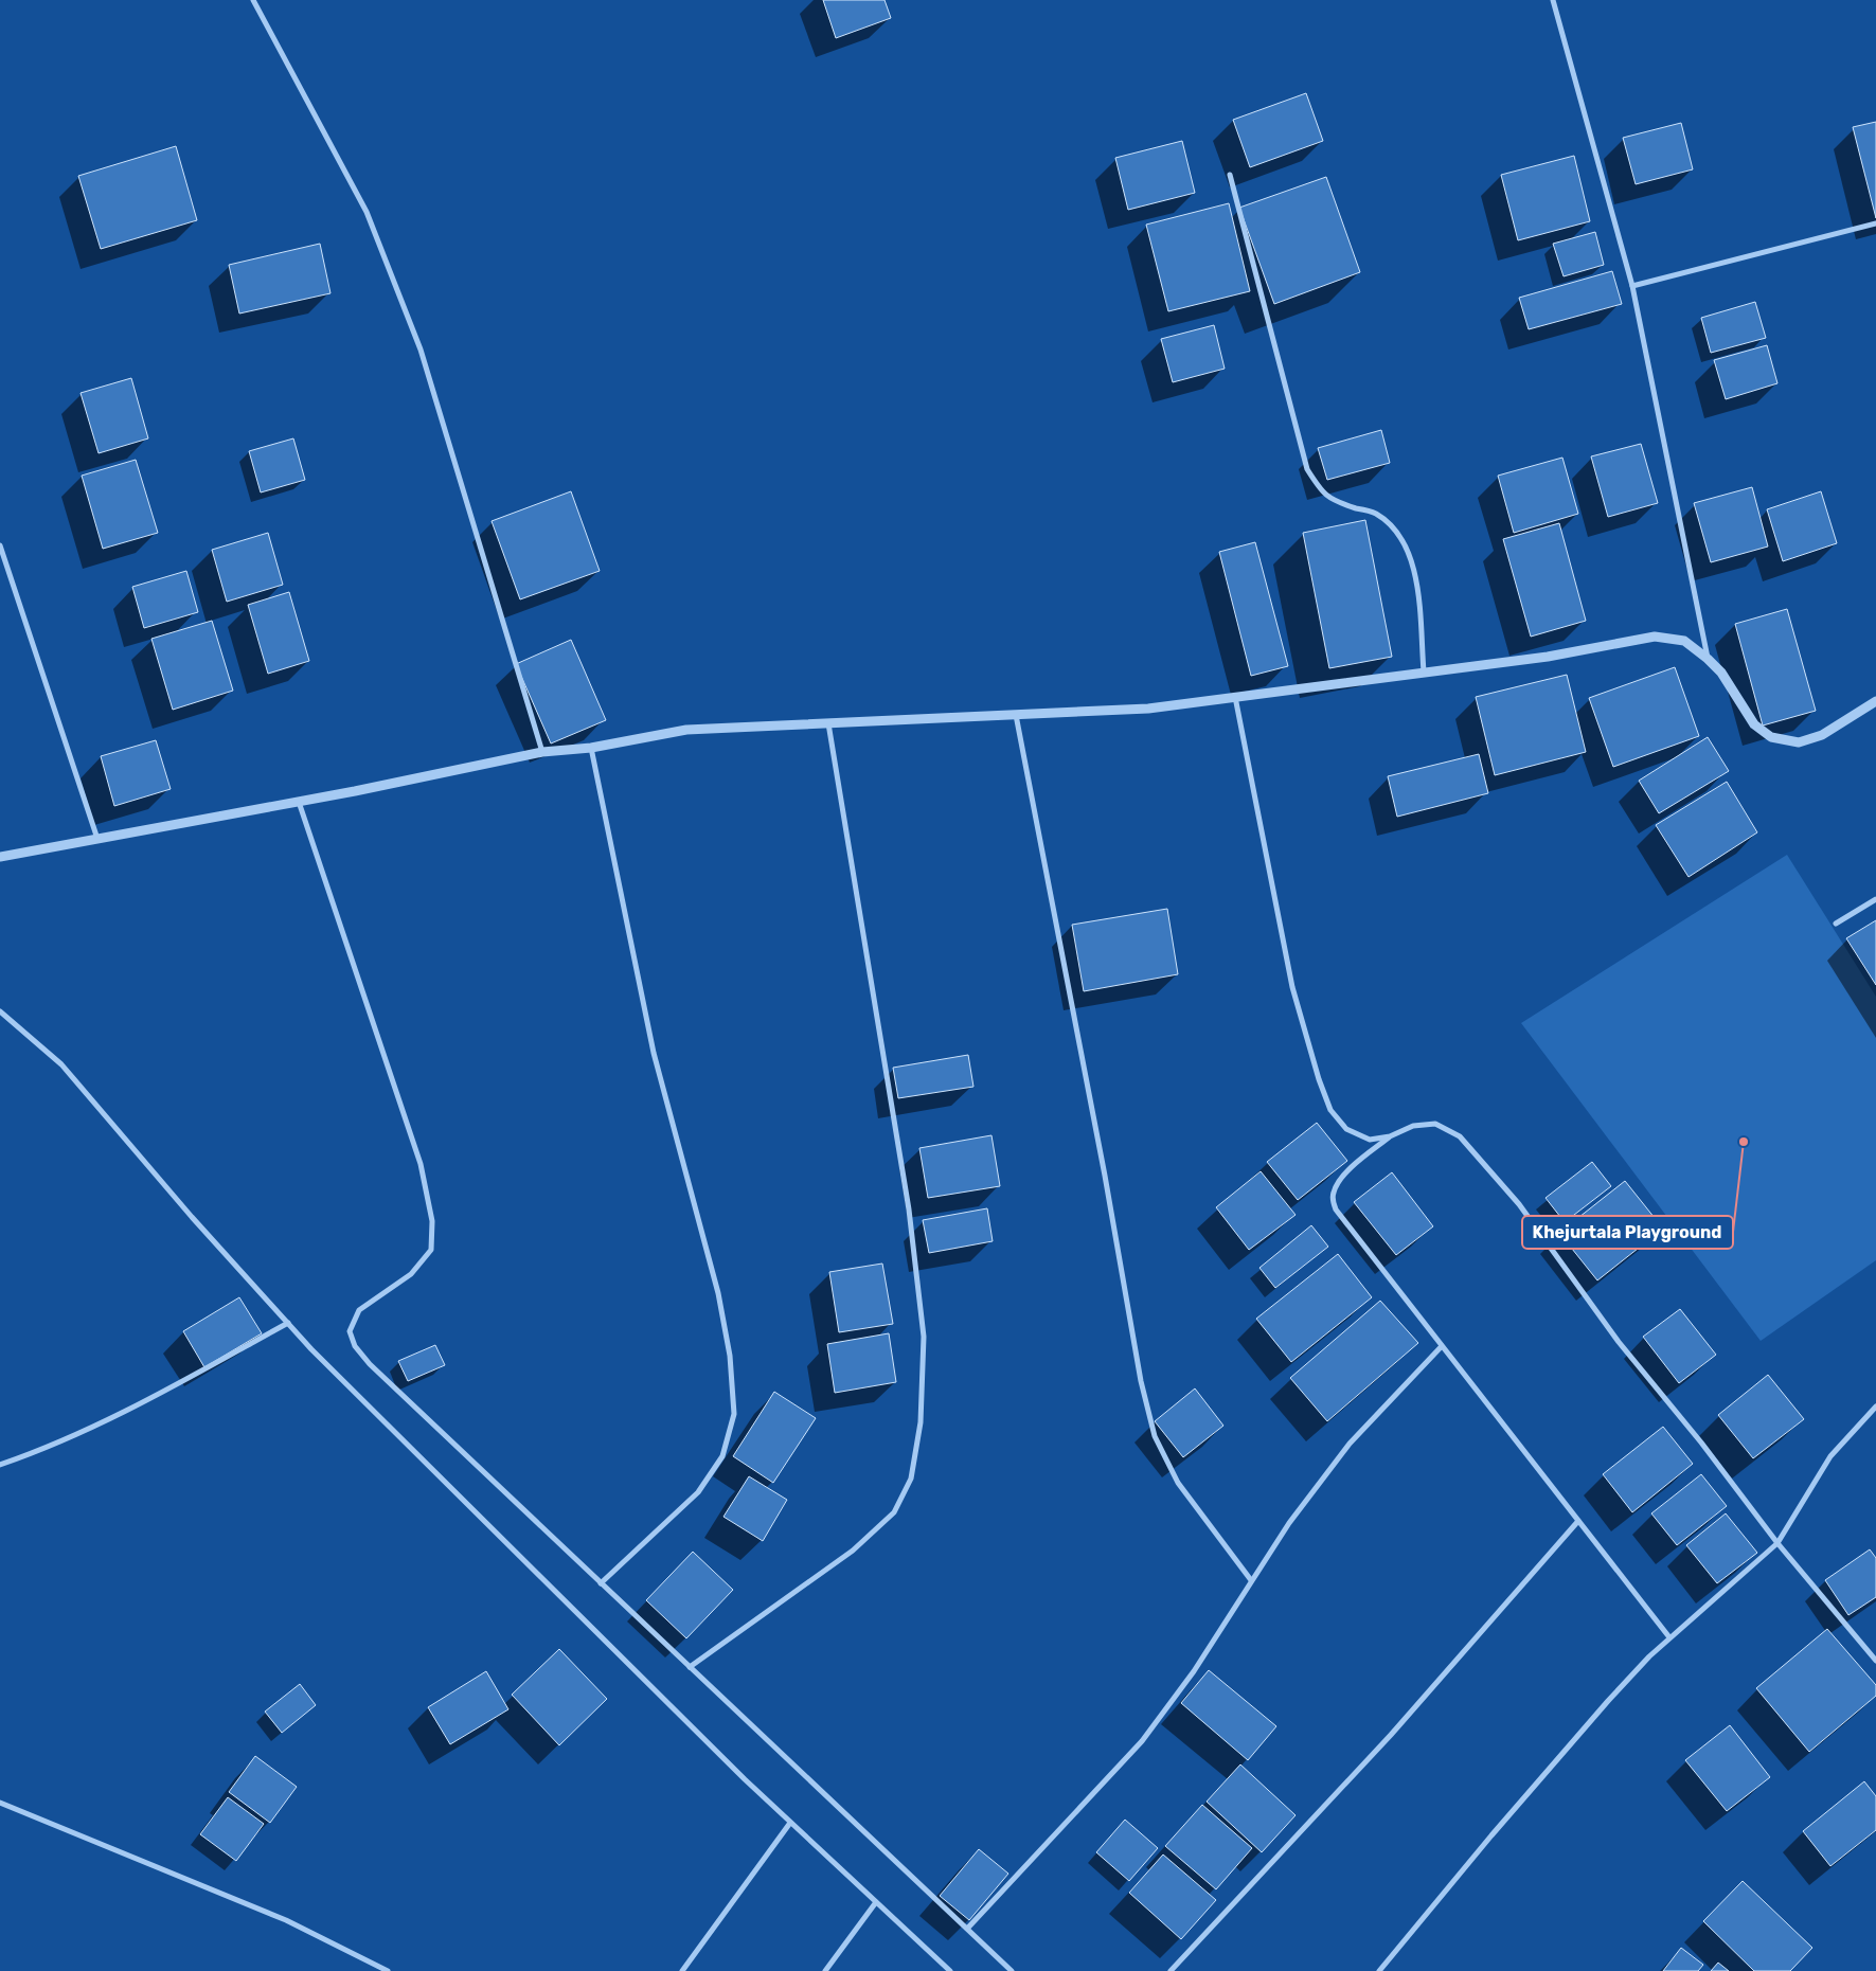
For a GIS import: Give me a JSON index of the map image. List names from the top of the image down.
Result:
{
  "places": ["Khejurtala Playground"]
}
